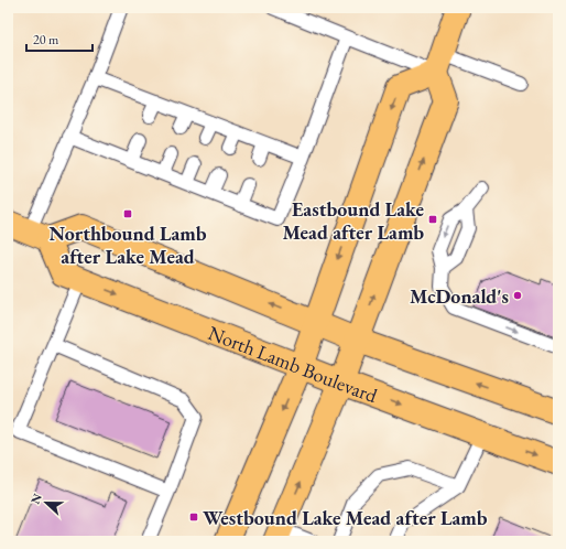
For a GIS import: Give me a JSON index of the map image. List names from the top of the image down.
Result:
{
  "streets": {
    "main road": ["North Lamb Boulevard"]
  },
  "places": {
    "transit": ["Northbound Lamb after Lake Mead", "Eastbound Lake Mead after Lamb", "Westbound Lake Mead after Lamb"],
    "other": ["McDonald's"]
  },
  "scale_bar": "20 m",
  "north": "left"
}
